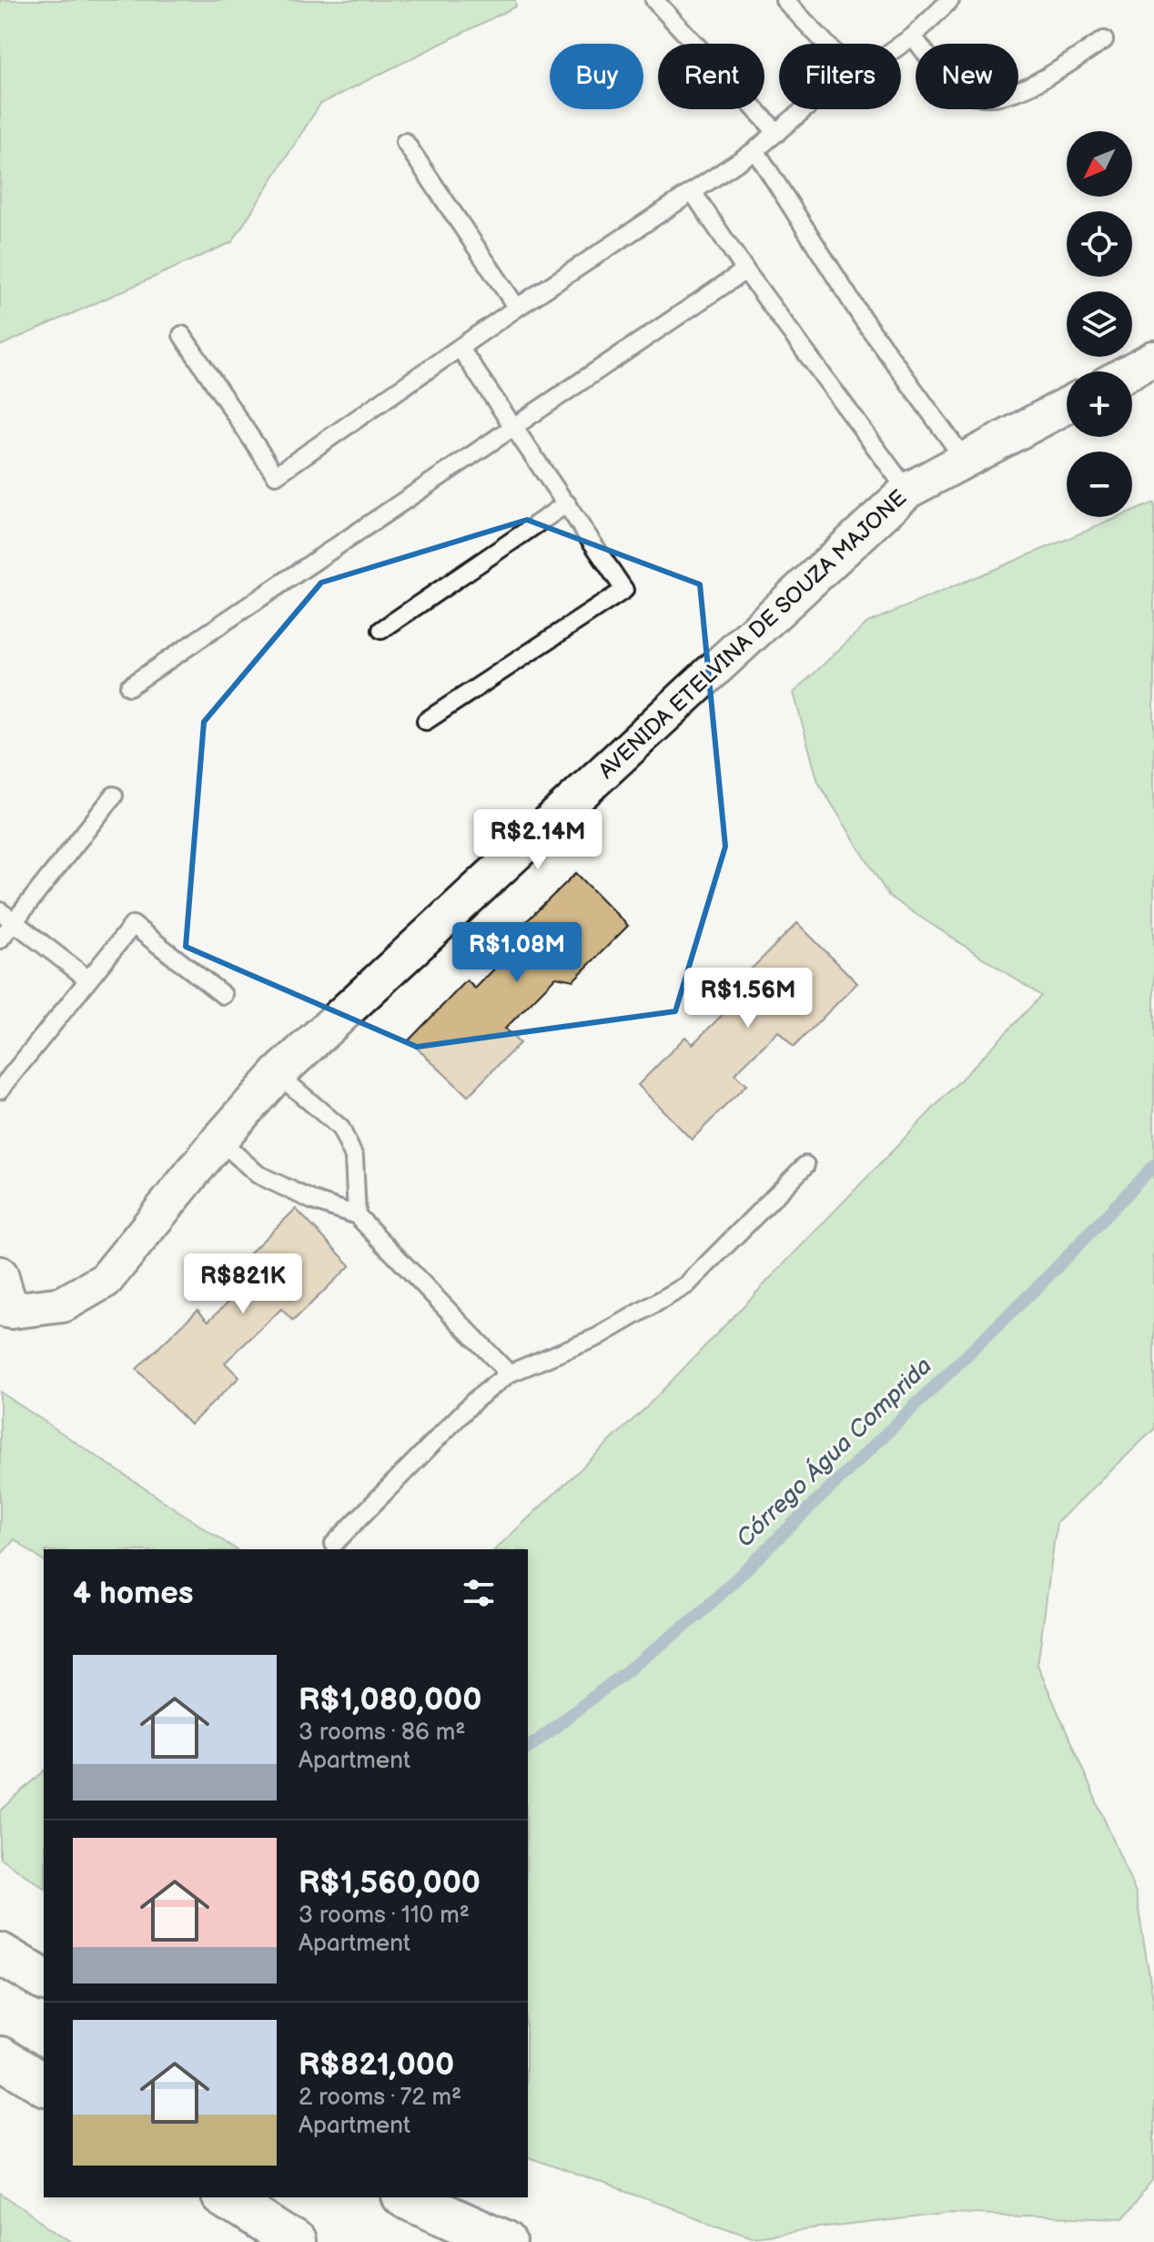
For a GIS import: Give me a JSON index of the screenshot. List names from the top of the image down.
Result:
{
  "streets": {
    "street": ["AVENIDA ETELVINA DE SOUZA MAJONE"]
  },
  "water": ["Córrego Água Comprida"],
  "north": "bottom left",
  "page": {
    "chip": [
      "Buy",
      "Rent",
      "Filters",
      "New"
    ],
    "map_buttons": ["+", "−"],
    "price": [
      "R$2.14M",
      "R$1.08M",
      "R$1.56M",
      "R$821K"
    ],
    "heading": "4 homes",
    "list": [
      {
        "name": "R$1,080,000",
        "note": "3 rooms · 86 m² · Apartment"
      },
      {
        "name": "R$1,560,000",
        "note": "3 rooms · 110 m² · Apartment"
      },
      {
        "name": "R$821,000",
        "note": "2 rooms · 72 m² · Apartment"
      }
    ]
  }
}
